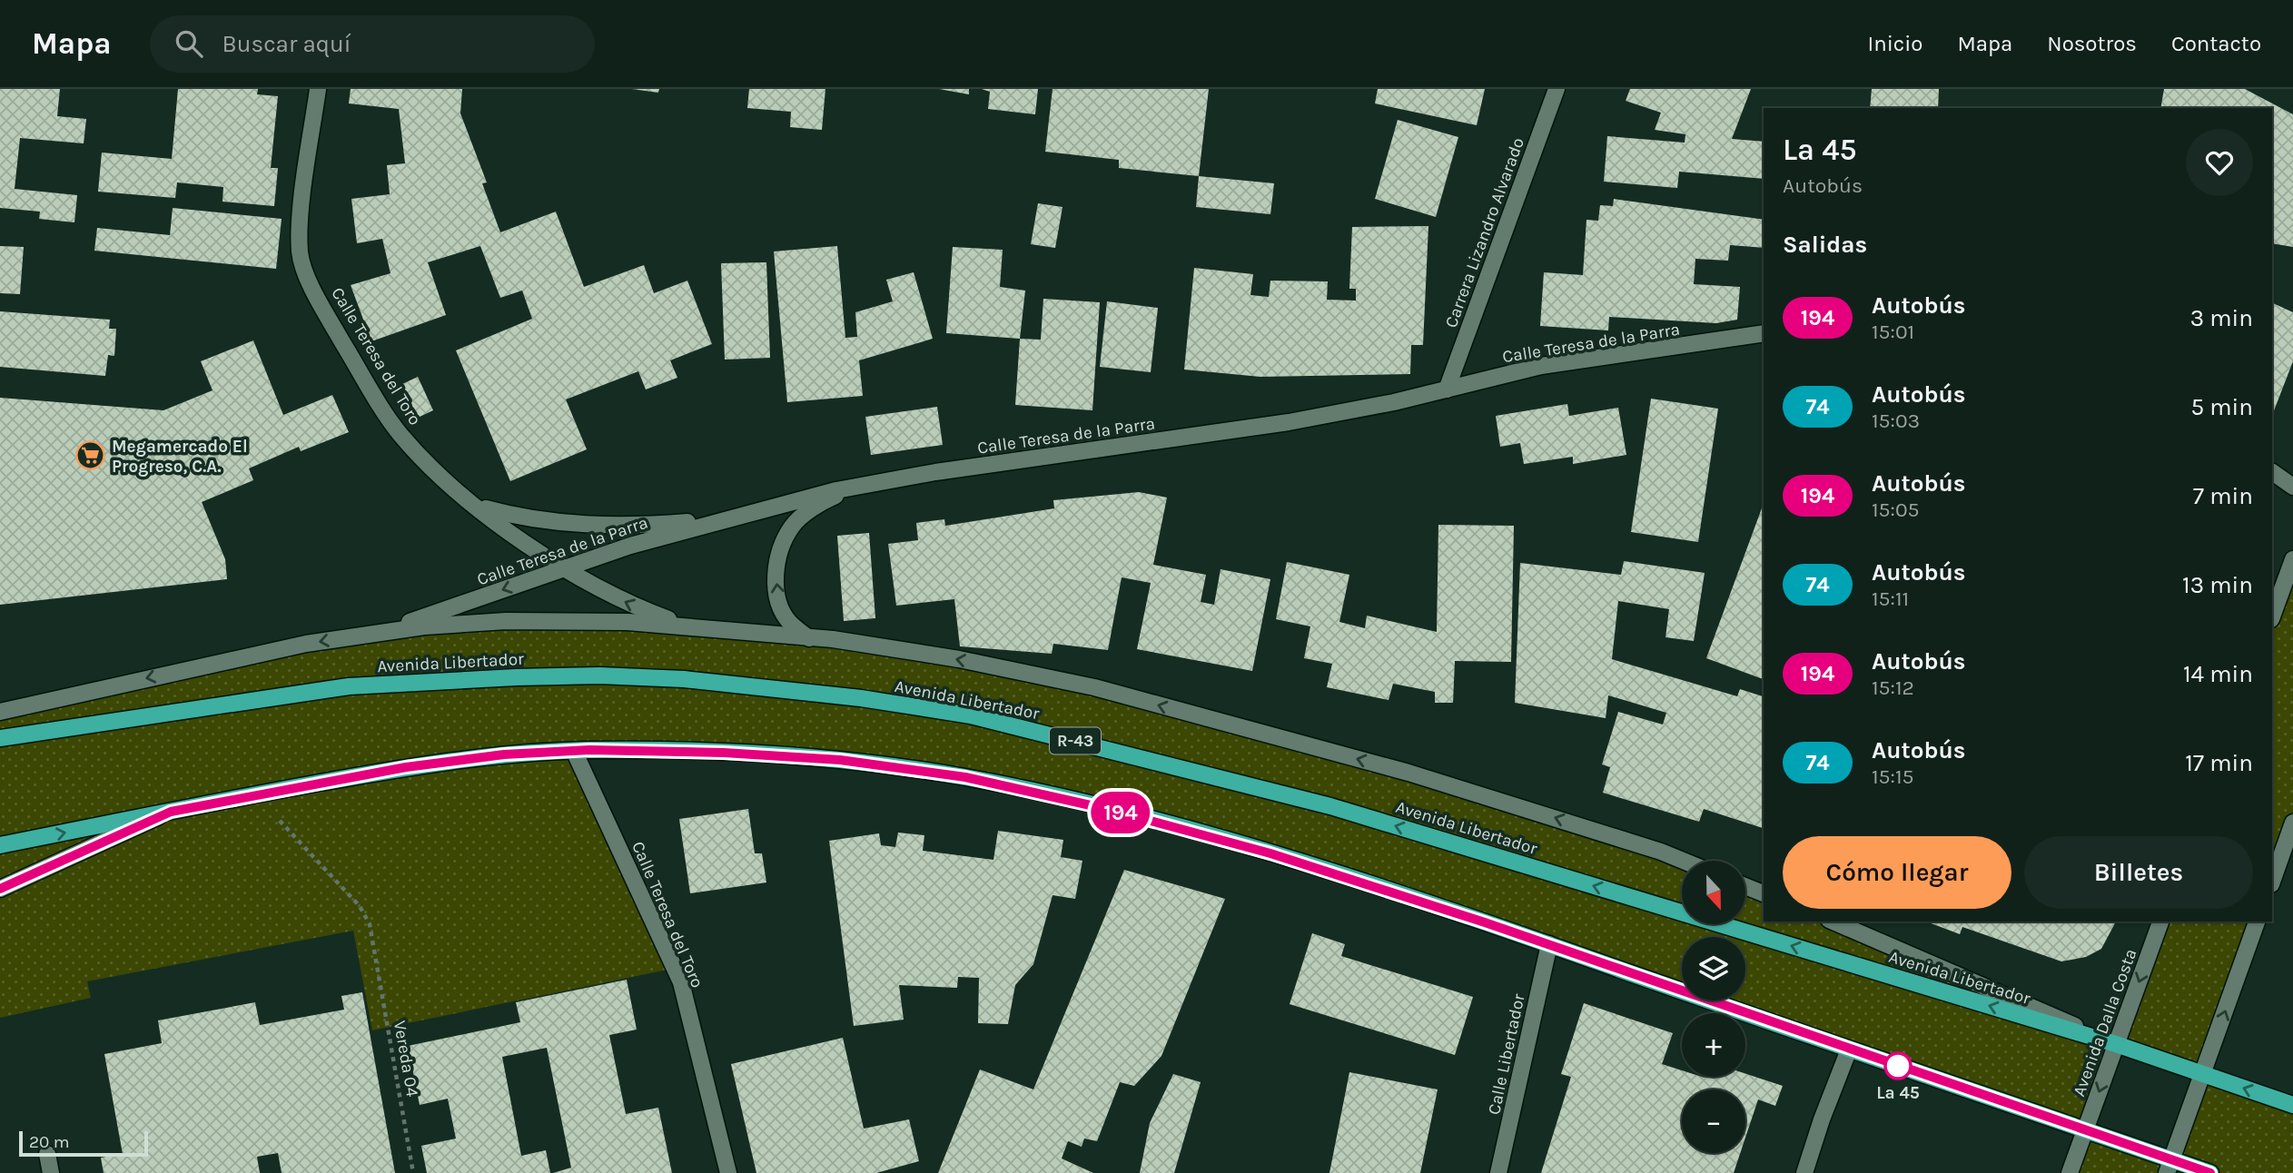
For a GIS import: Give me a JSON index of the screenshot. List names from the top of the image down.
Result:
{
  "streets": {
    "main road": ["Avenida Libertador", "R-43"],
    "street": [
      "Carrera Lizandro Alvarado",
      "Calle Teresa de la Parra",
      "Calle Teresa del Toro",
      "Avenida Dalla Costa",
      "Calle Libertador"
    ],
    "path": ["Vereda 04"]
  },
  "crossings": [
    ["Carrera Lizandro Alvarado", "Calle Teresa de la Parra"],
    ["Calle Teresa de la Parra", "Calle Teresa del Toro"],
    ["Calle Teresa de la Parra", "Avenida Libertador"],
    ["Calle Teresa del Toro", "Avenida Libertador"],
    ["Avenida Libertador", "Avenida Dalla Costa"]
  ],
  "one_way": ["Avenida Libertador"],
  "places": {
    "supermarket": ["Megamercado El Progreso, C.A."],
    "other": ["La 45"]
  },
  "lines": ["bus line 194"],
  "scale_bar": "20 m",
  "north": "bottom",
  "page": {
    "header": "Mapa",
    "search": "Buscar aquí",
    "nav": [
      "Inicio",
      "Mapa",
      "Nosotros",
      "Contacto"
    ],
    "on_map": "194",
    "heading": [
      ["La 45", "Autobús"],
      "Salidas"
    ],
    "list": [
      {
        "mark": "194",
        "name": "Autobús",
        "note": "15:01",
        "value": "3 min"
      },
      {
        "mark": "74",
        "name": "Autobús",
        "note": "15:03",
        "value": "5 min"
      },
      {
        "mark": "194",
        "name": "Autobús",
        "note": "15:05",
        "value": "7 min"
      },
      {
        "mark": "74",
        "name": "Autobús",
        "note": "15:11",
        "value": "13 min"
      },
      {
        "mark": "194",
        "name": "Autobús",
        "note": "15:12",
        "value": "14 min"
      },
      {
        "mark": "74",
        "name": "Autobús",
        "note": "15:15",
        "value": "17 min"
      }
    ],
    "buttons": ["Cómo llegar", "Billetes"],
    "map_buttons": ["+", "−"],
    "scale": "20 m"
  }
}
